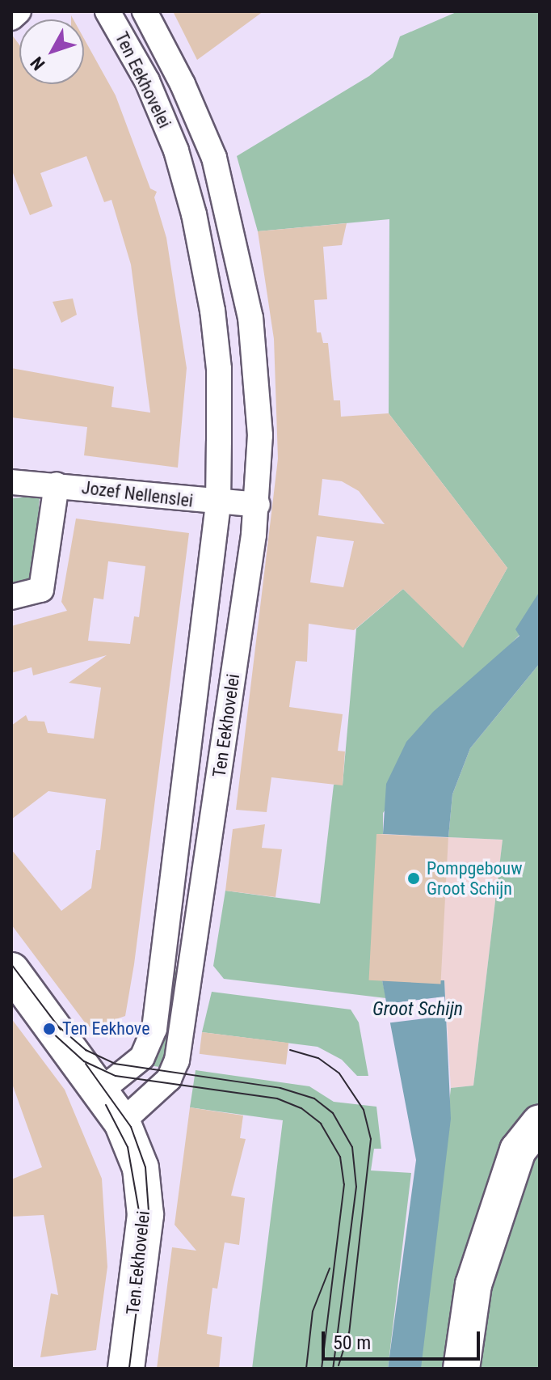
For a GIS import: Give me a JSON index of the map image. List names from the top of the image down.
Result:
{
  "streets": {
    "main road": ["Ten Eekhovelei"],
    "street": ["Jozef Nellenslei"]
  },
  "crossings": [
    ["Ten Eekhovelei", "Jozef Nellenslei"]
  ],
  "water": ["Groot Schijn"],
  "places": ["Pompgebouw Groot Schijn", "Ten Eekhove"],
  "scale_bar": "50 m",
  "north": "bottom left"
}
